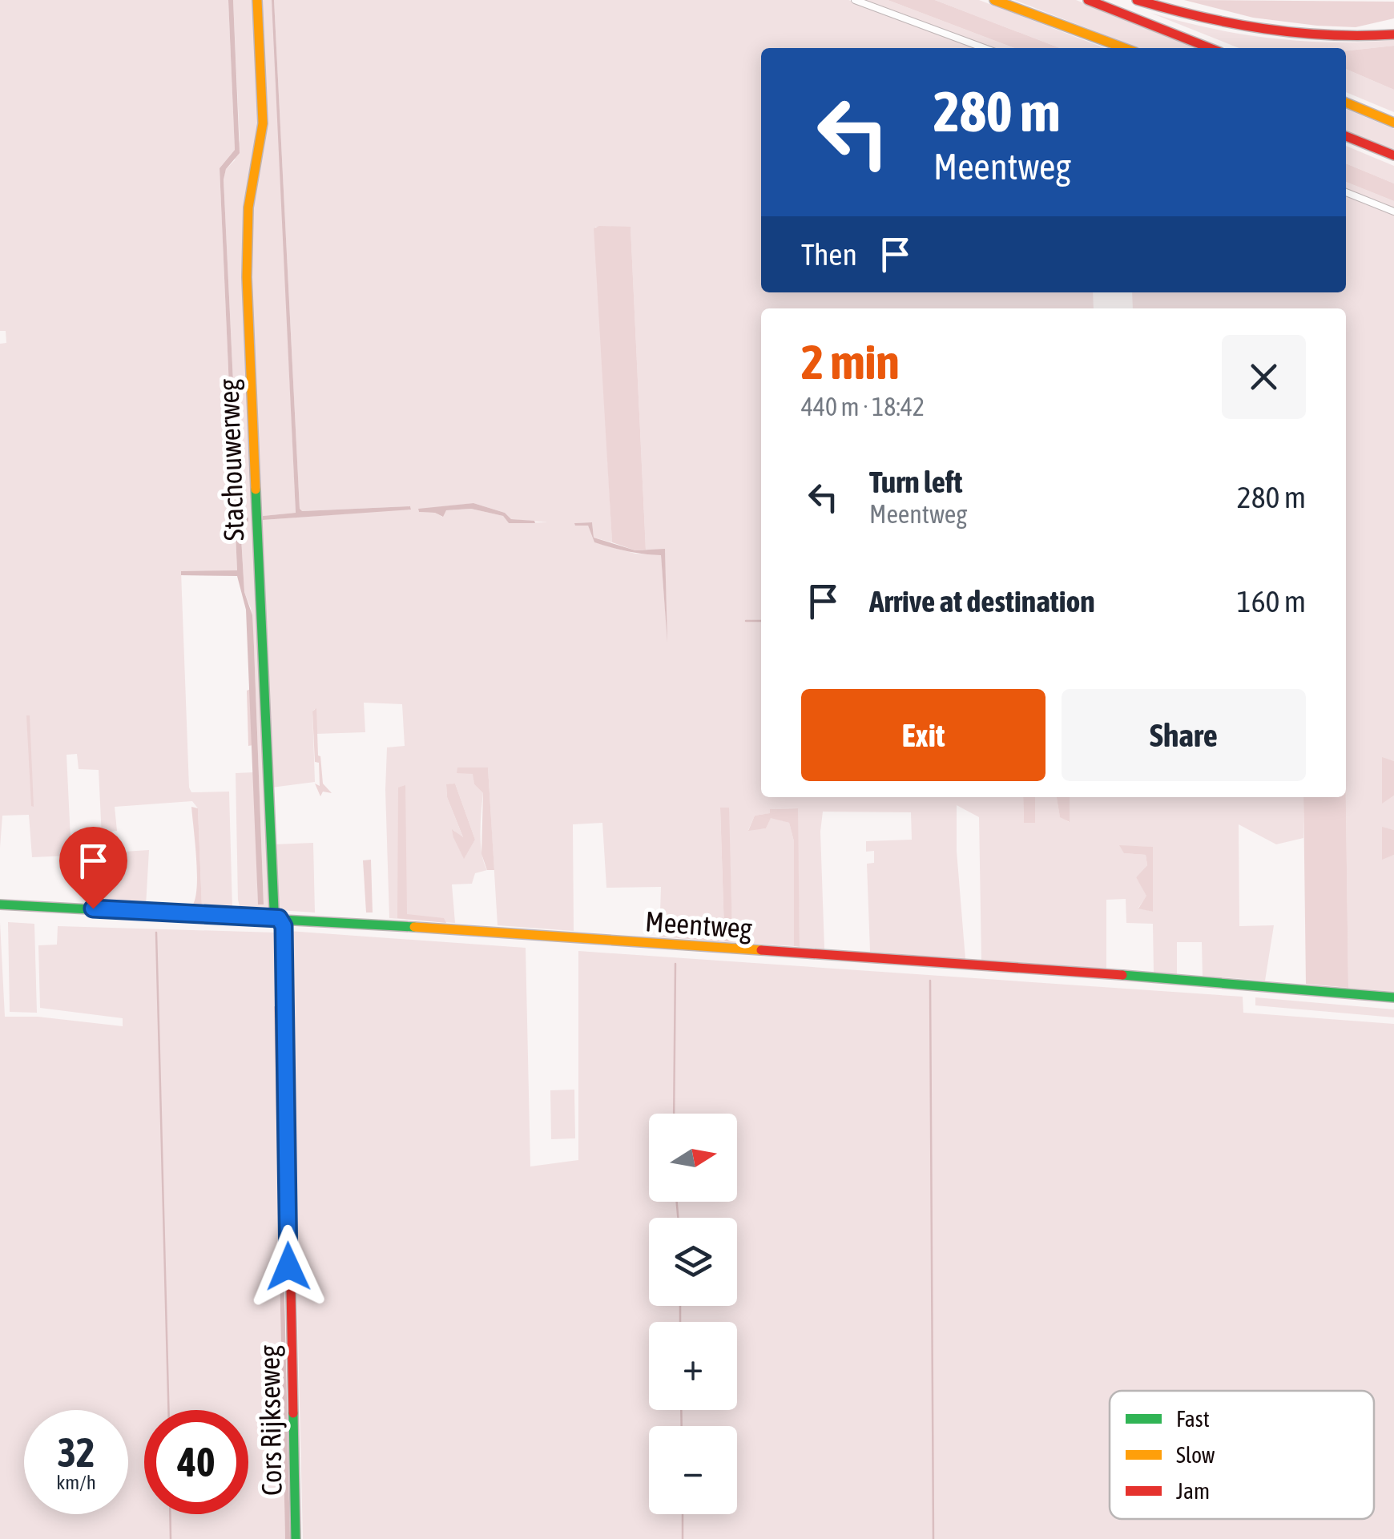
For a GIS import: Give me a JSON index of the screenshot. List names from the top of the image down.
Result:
{
  "streets": {
    "main road": ["Stachouwerweg", "Meentweg", "Cors Rijkseweg"]
  },
  "crossings": [
    ["Stachouwerweg", "Meentweg"],
    ["Stachouwerweg", "Cors Rijkseweg"],
    ["Meentweg", "Cors Rijkseweg"]
  ],
  "legend": ["Fast", "Slow", "Jam"],
  "north": "right",
  "page": {
    "turn": ["280 m", "Meentweg"],
    "then": "Then",
    "heading": ["2 min", "440 m · 18:42"],
    "list": [
      {
        "name": "Turn left",
        "note": "Meentweg",
        "value": "280 m"
      },
      {
        "name": "Arrive at destination",
        "value": "160 m"
      }
    ],
    "buttons": ["Exit", "Share"],
    "map_buttons": ["+", "−"],
    "speed": "32 km/h",
    "limit": "40"
  }
}
